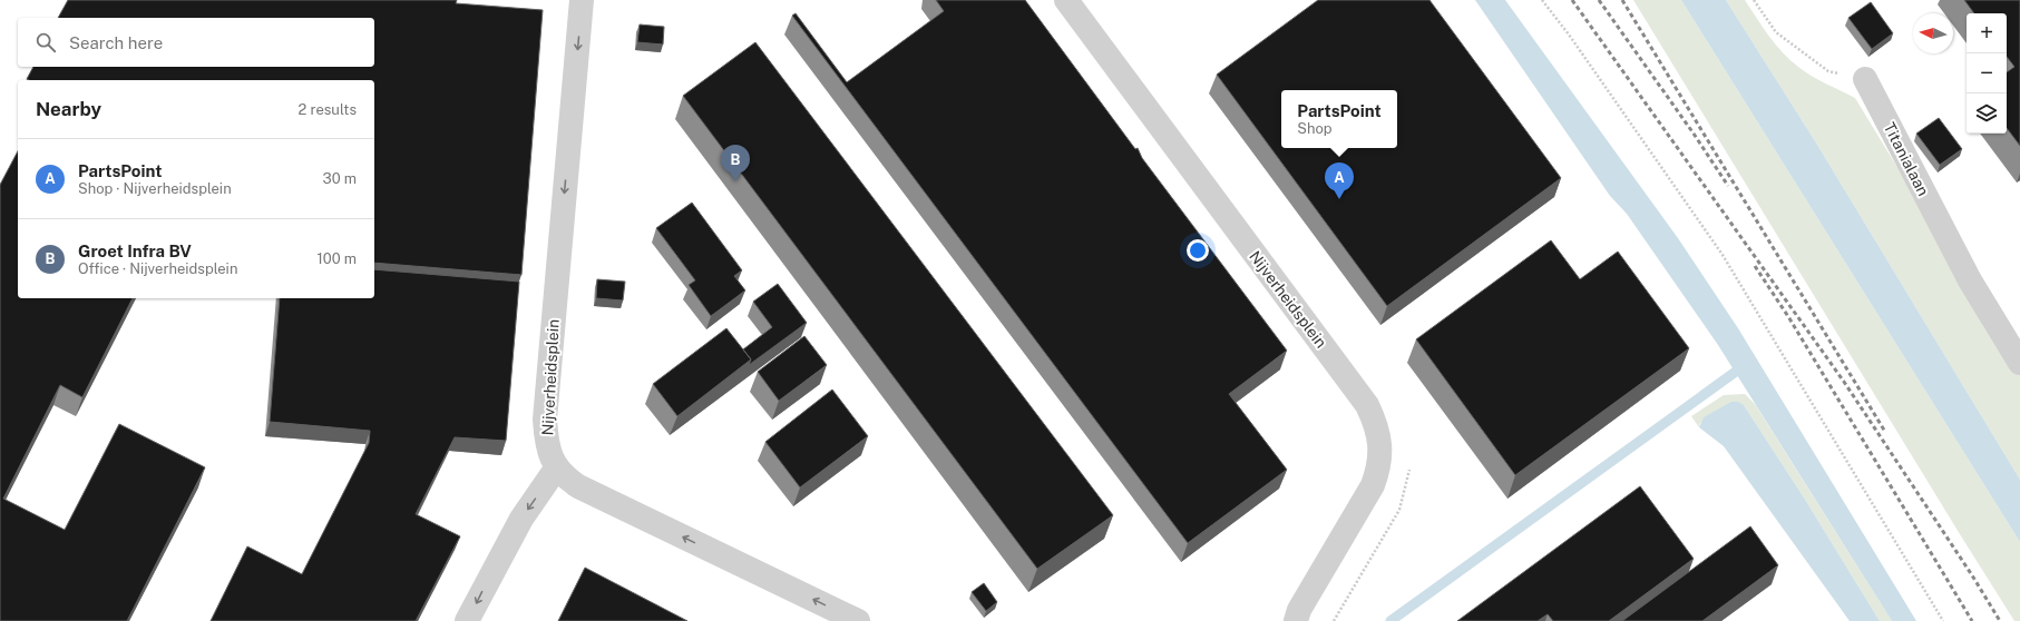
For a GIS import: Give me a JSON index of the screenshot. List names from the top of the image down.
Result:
{
  "streets": {
    "street": ["Titanialaan", "Nijverheidsplein"]
  },
  "north": "left",
  "page": {
    "map_buttons": ["+", "−"],
    "search": "Search here",
    "heading": ["Nearby", "2 results"],
    "popup": ["PartsPoint", "Shop"],
    "list": [
      {
        "mark": "A",
        "name": "PartsPoint",
        "note": "Shop · Nijverheidsplein",
        "value": "30 m"
      },
      {
        "mark": "B",
        "name": "Groet Infra BV",
        "note": "Office · Nijverheidsplein",
        "value": "100 m"
      }
    ],
    "pins": ["B", "A"]
  }
}
